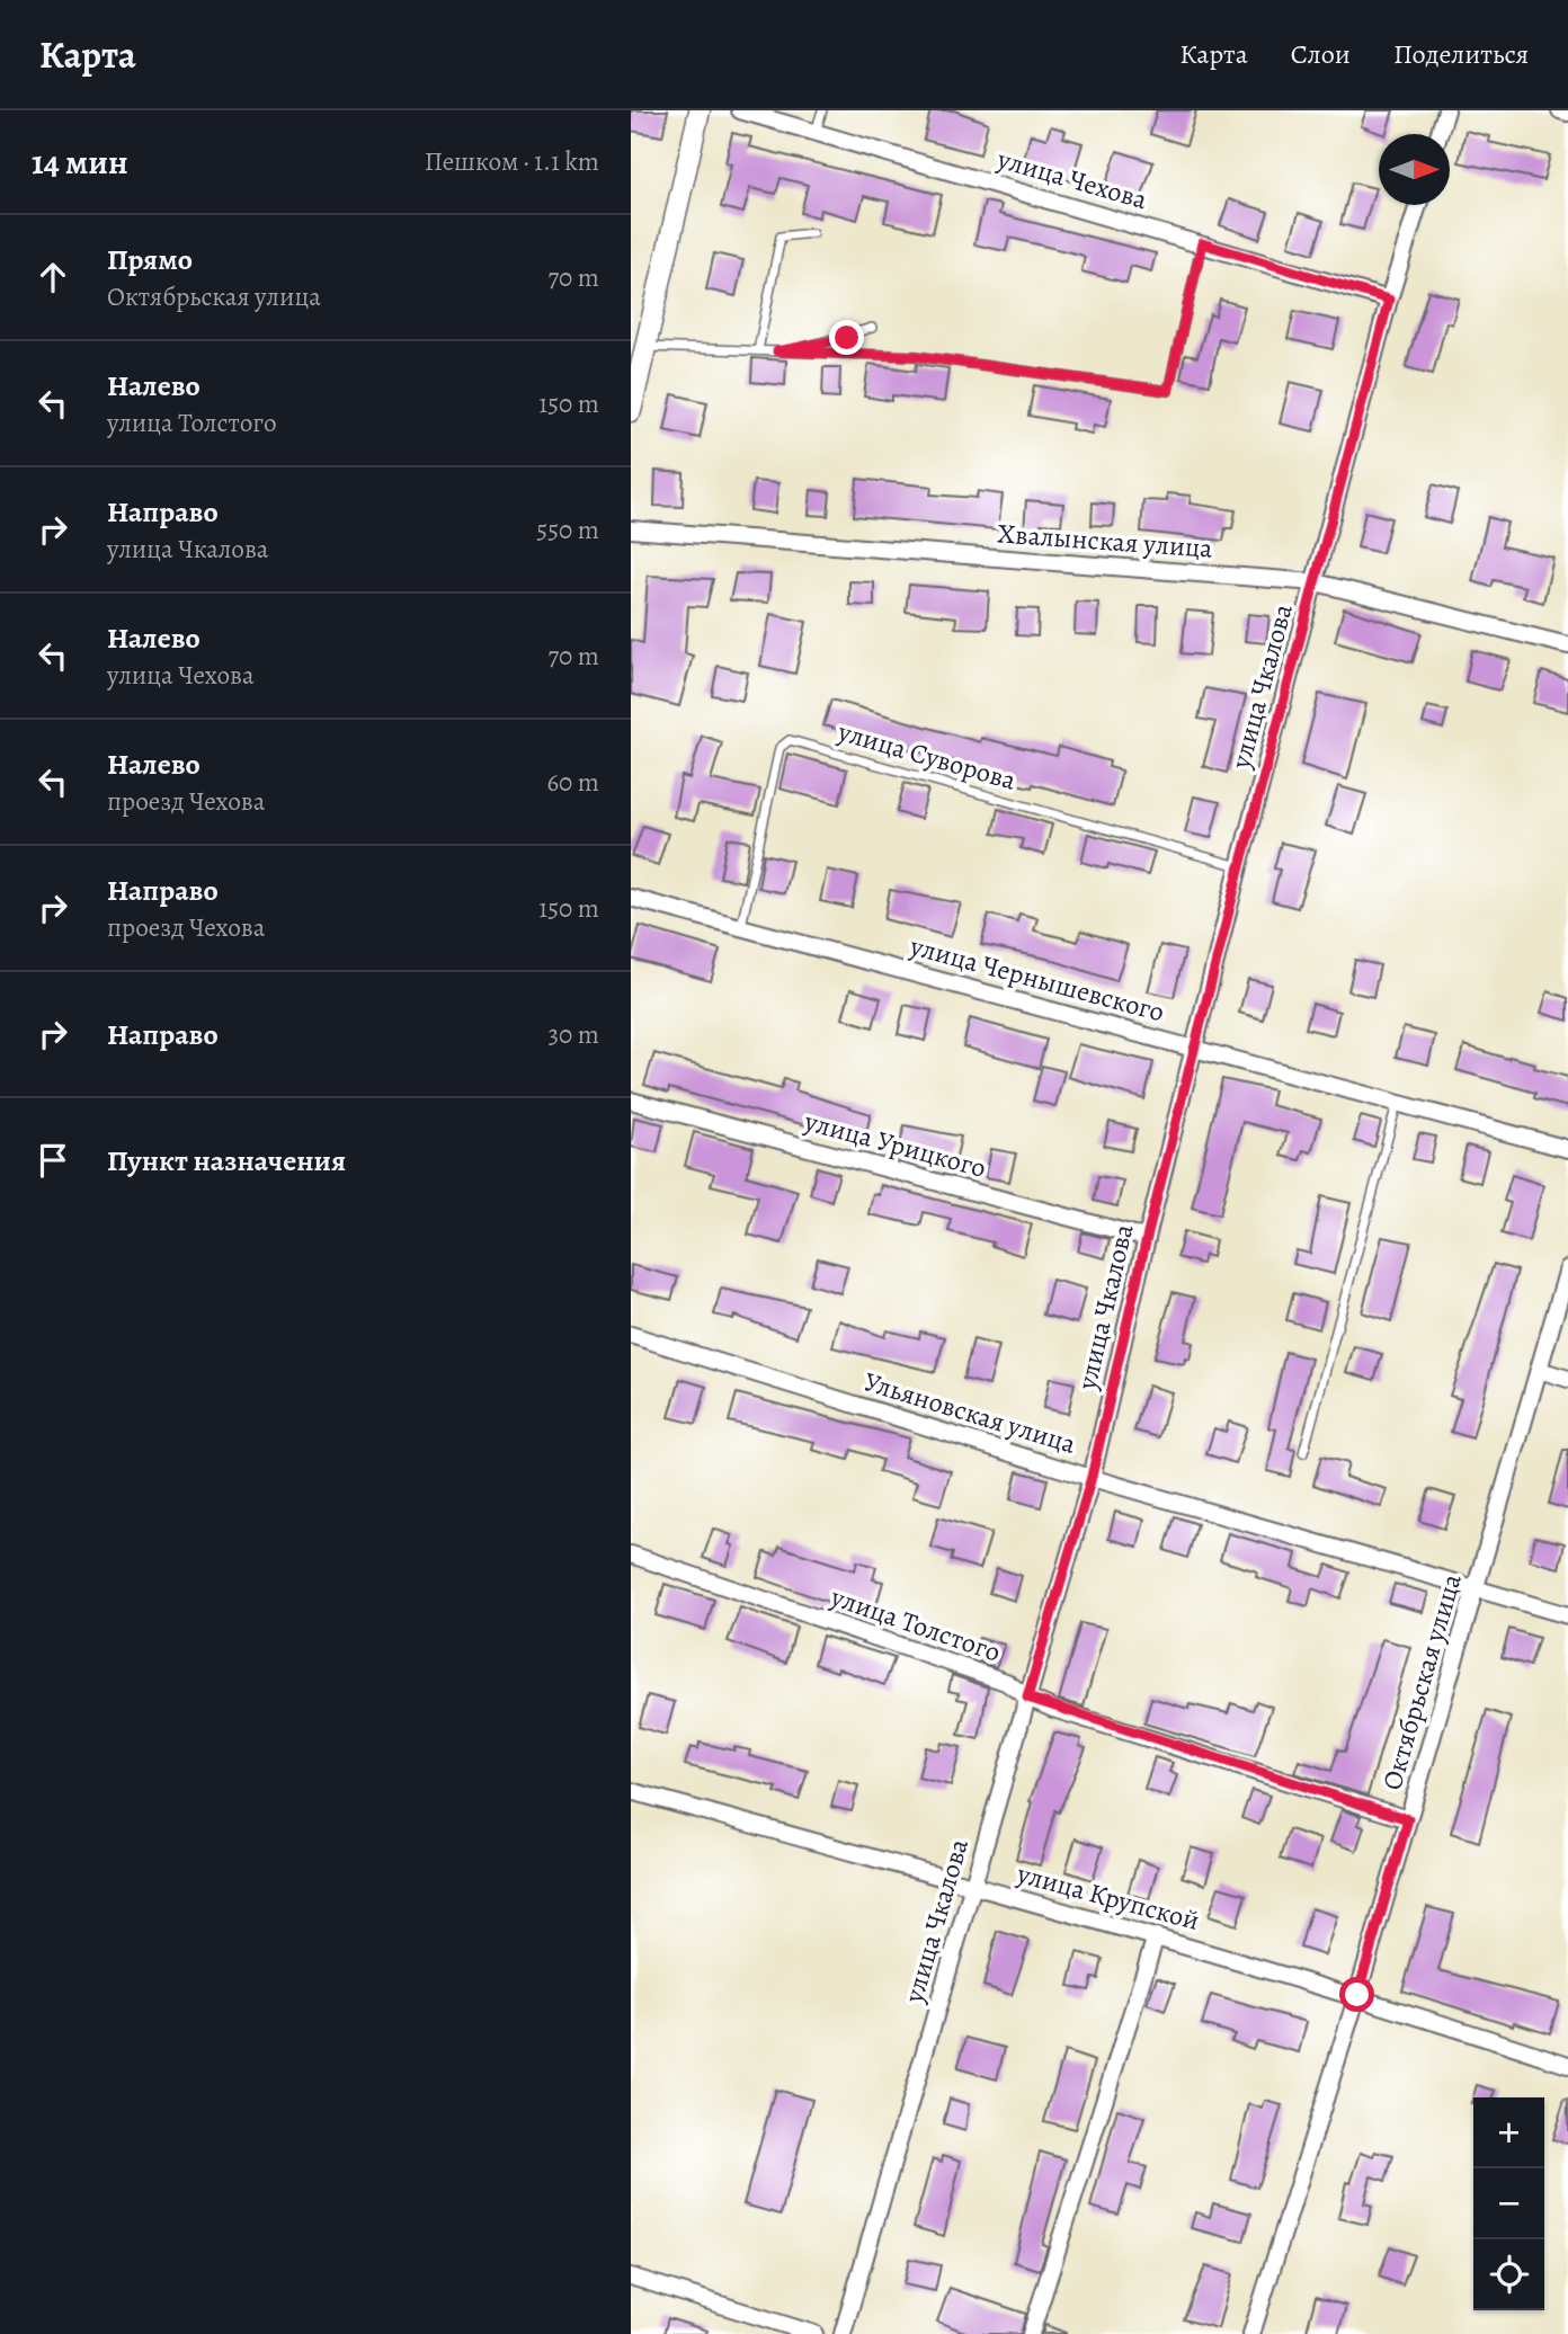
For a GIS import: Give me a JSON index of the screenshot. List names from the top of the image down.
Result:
{
  "streets": {
    "street": [
      "улица Чехова",
      "Хвалынская улица",
      "улица Чкалова",
      "улица Чернышевского",
      "улица Урицкого",
      "Ульяновская улица",
      "улица Толстого",
      "Октябрьская улица",
      "улица Крупской"
    ],
    "lane": ["улица Суворова"]
  },
  "crossings": [
    ["улица Чехова", "улица Чкалова"],
    ["Хвалынская улица", "улица Чкалова"],
    ["улица Чкалова", "улица Суворова"],
    ["улица Чкалова", "улица Чернышевского"],
    ["улица Чкалова", "улица Урицкого"],
    ["улица Чкалова", "Ульяновская улица"],
    ["улица Чкалова", "улица Толстого"],
    ["улица Чкалова", "улица Крупской"],
    ["улица Суворова", "улица Чернышевского"],
    ["Ульяновская улица", "Октябрьская улица"],
    ["улица Толстого", "Октябрьская улица"],
    ["Октябрьская улица", "улица Крупской"]
  ],
  "north": "right",
  "page": {
    "header": "Карта",
    "nav": ["Карта", "Слои", "Поделиться"],
    "heading": ["14 мин", "Пешком · 1.1 km"],
    "list": [
      ["Прямо", "Октябрьская улица", "70 m"],
      ["Налево", "улица Толстого", "150 m"],
      ["Направо", "улица Чкалова", "550 m"],
      ["Налево", "улица Чехова", "70 m"],
      ["Налево", "проезд Чехова", "60 m"],
      ["Направо", "проезд Чехова", "150 m"],
      ["Направо", "30 m"],
      "Пункт назначения"
    ],
    "map_buttons": ["+", "−"]
  }
}
